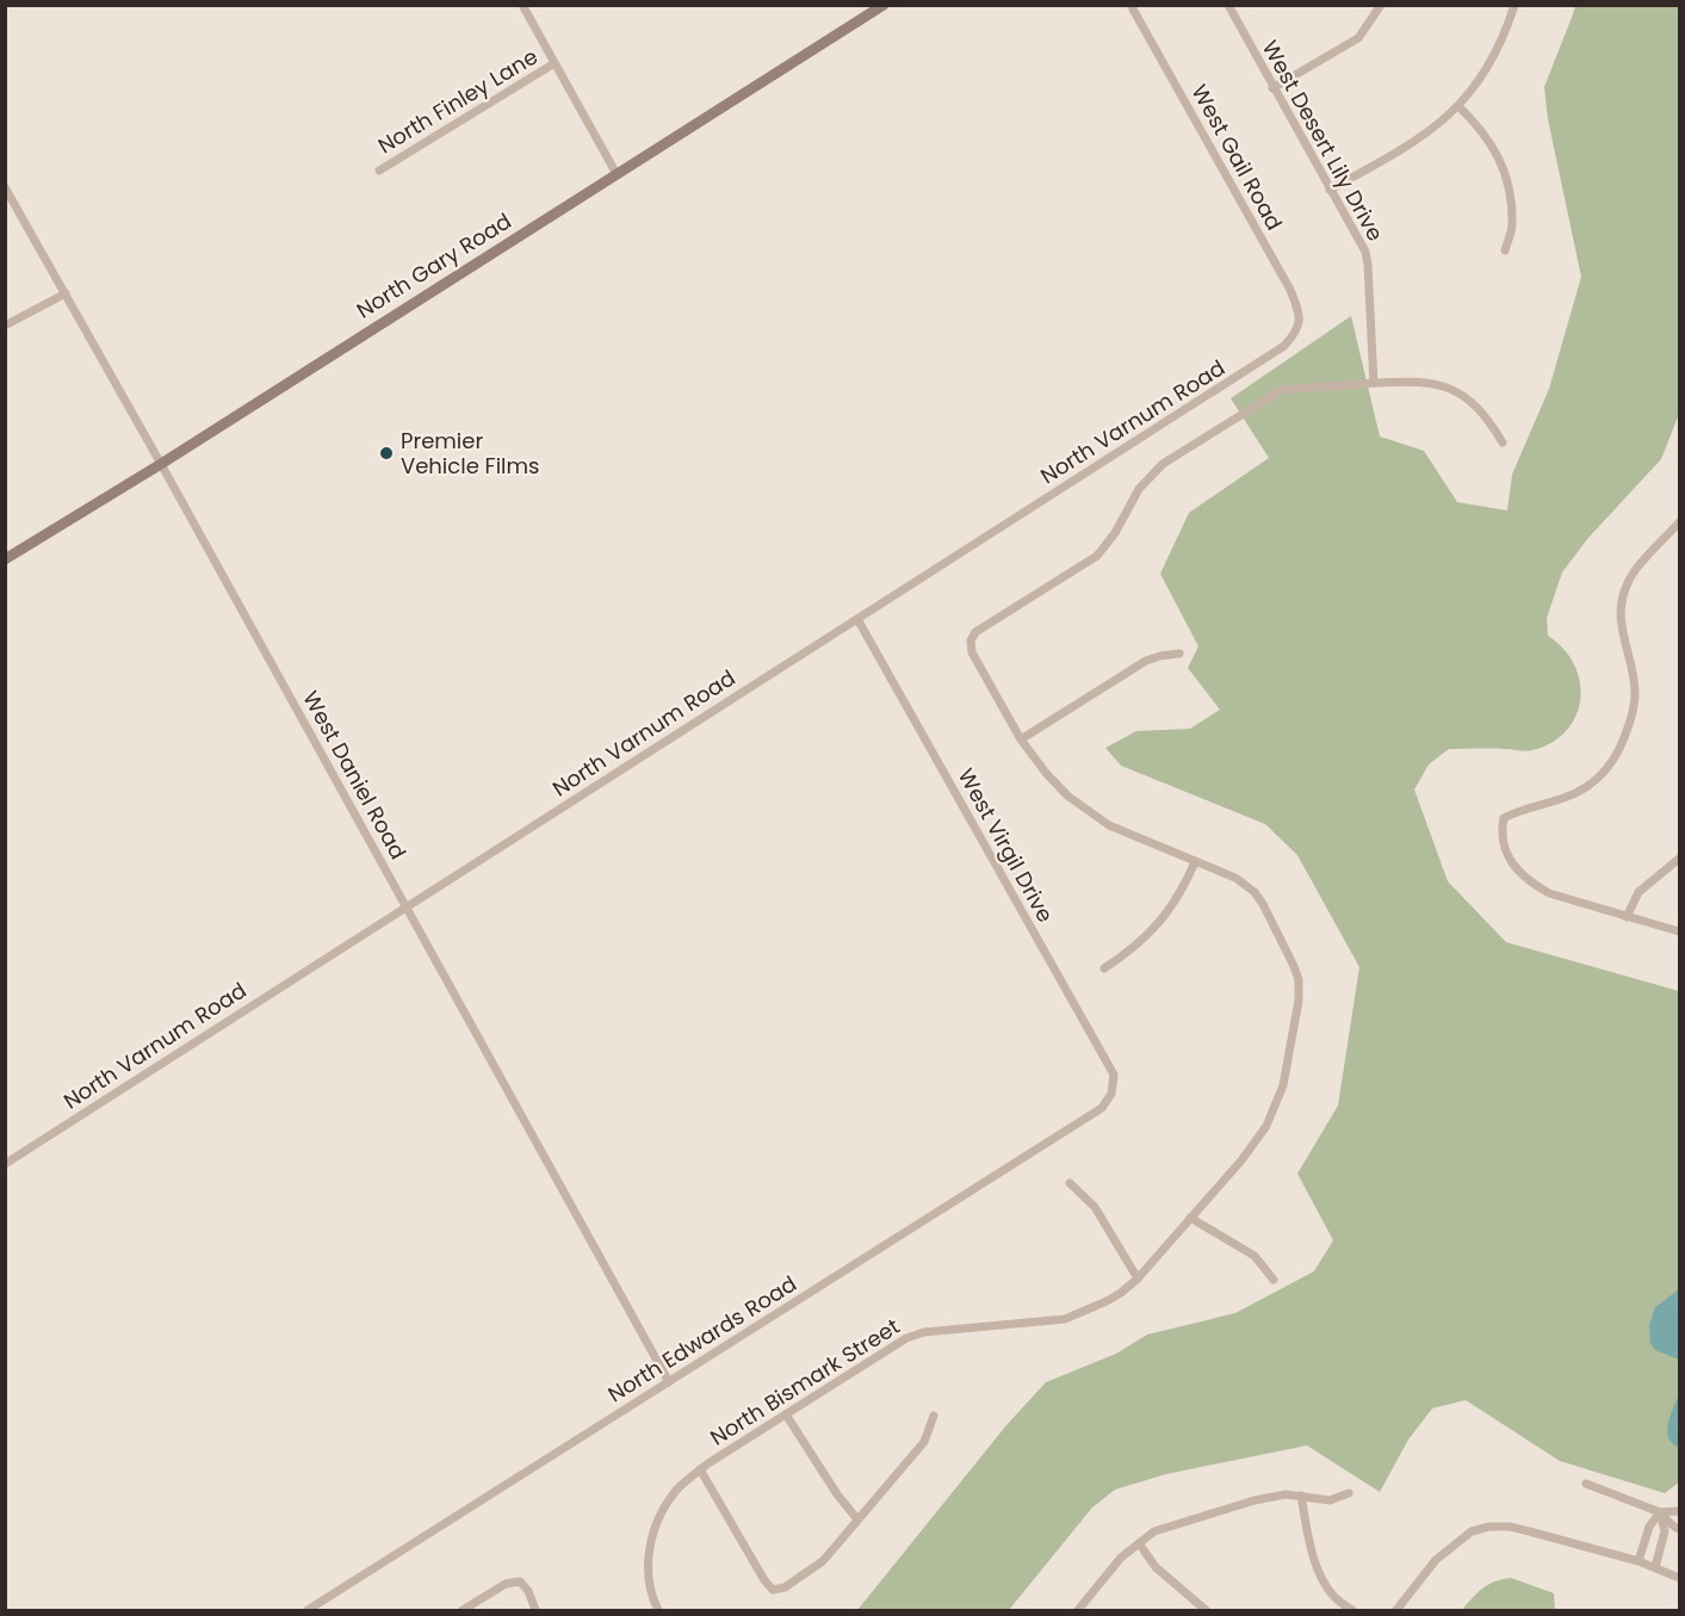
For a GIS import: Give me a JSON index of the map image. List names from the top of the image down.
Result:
{
  "streets": {
    "street": [
      "North Finley Lane",
      "West Desert Lily Drive",
      "West Gail Road",
      "North Gary Road",
      "North Varnum Road",
      "West Daniel Road",
      "West Virgil Drive",
      "North Edwards Road",
      "North Bismark Street"
    ]
  },
  "crossings": [
    ["West Desert Lily Drive", "North Bismark Street"],
    ["West Gail Road", "North Varnum Road"],
    ["North Gary Road", "West Daniel Road"],
    ["North Varnum Road", "West Daniel Road"],
    ["North Varnum Road", "West Virgil Drive"],
    ["West Daniel Road", "North Edwards Road"],
    ["West Virgil Drive", "North Edwards Road"]
  ],
  "places": ["Premier Vehicle Films"]
}
